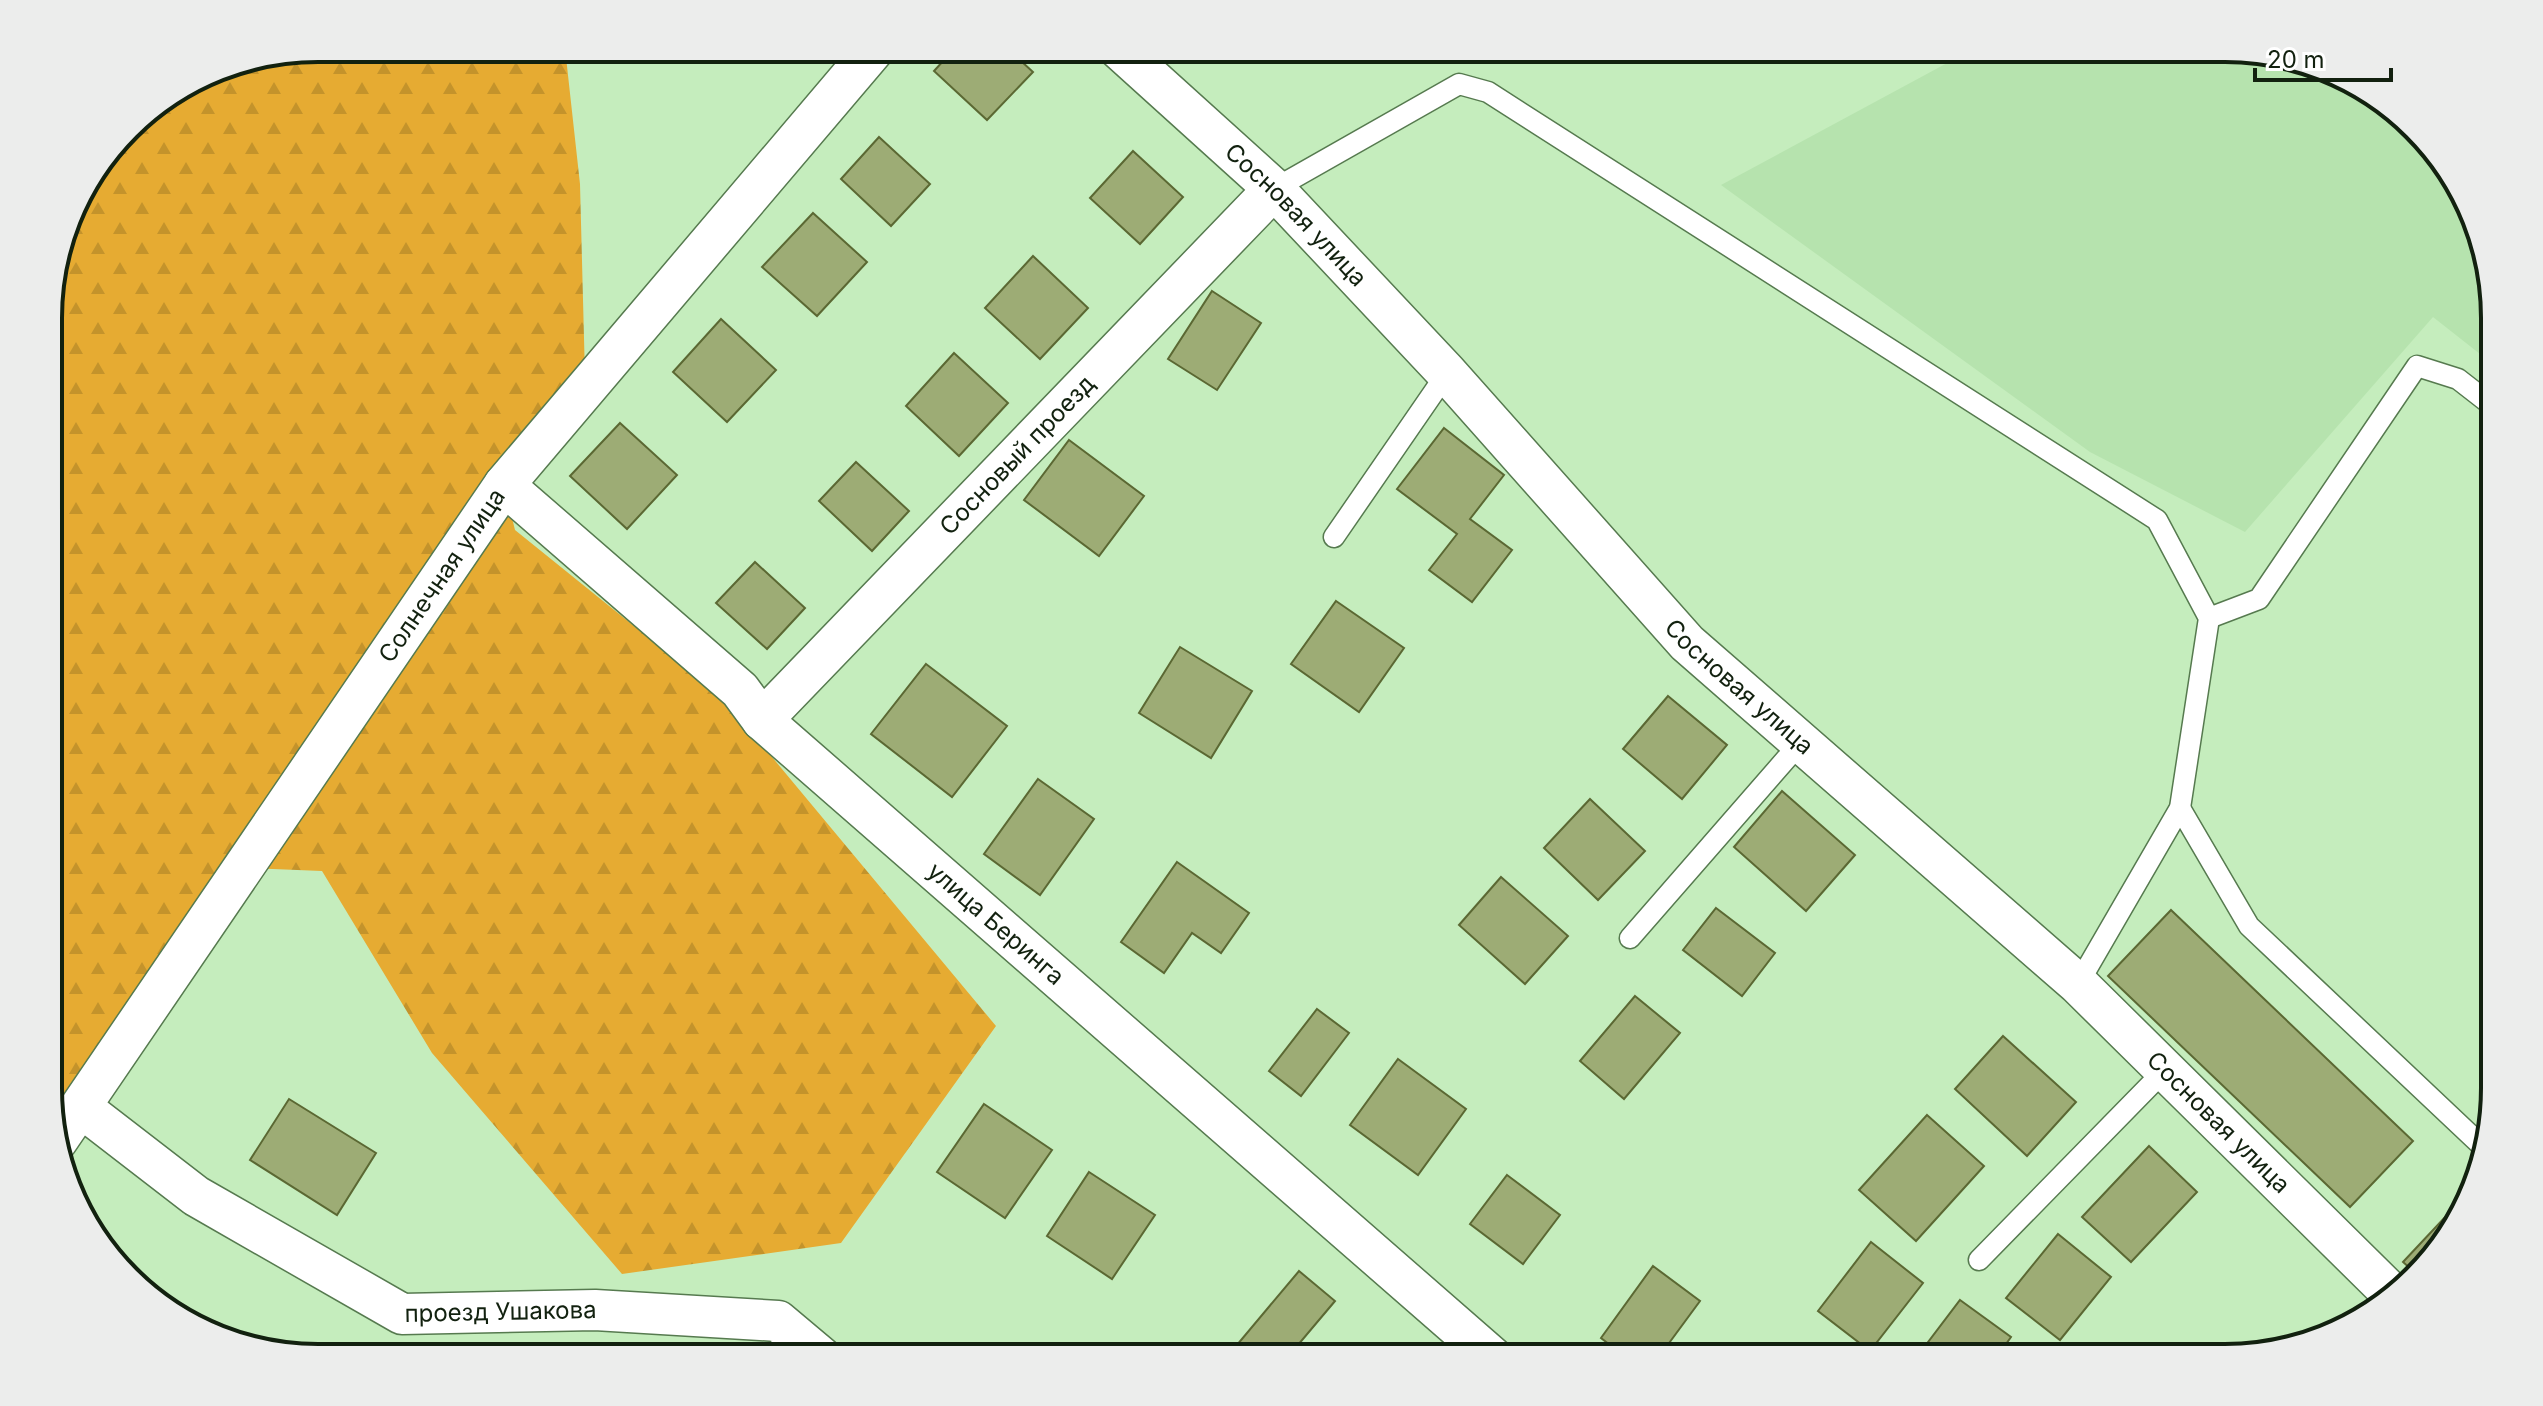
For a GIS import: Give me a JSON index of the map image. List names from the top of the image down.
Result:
{
  "streets": {
    "street": [
      "Сосновая улица",
      "Сосновый проезд",
      "Солнечная улица",
      "улица Беринга",
      "проезд Ушакова"
    ]
  },
  "crossings": [
    ["Сосновая улица", "Сосновый проезд"],
    ["Сосновый проезд", "улица Беринга"],
    ["Солнечная улица", "улица Беринга"],
    ["Солнечная улица", "проезд Ушакова"]
  ],
  "scale_bar": "20 m"
}
